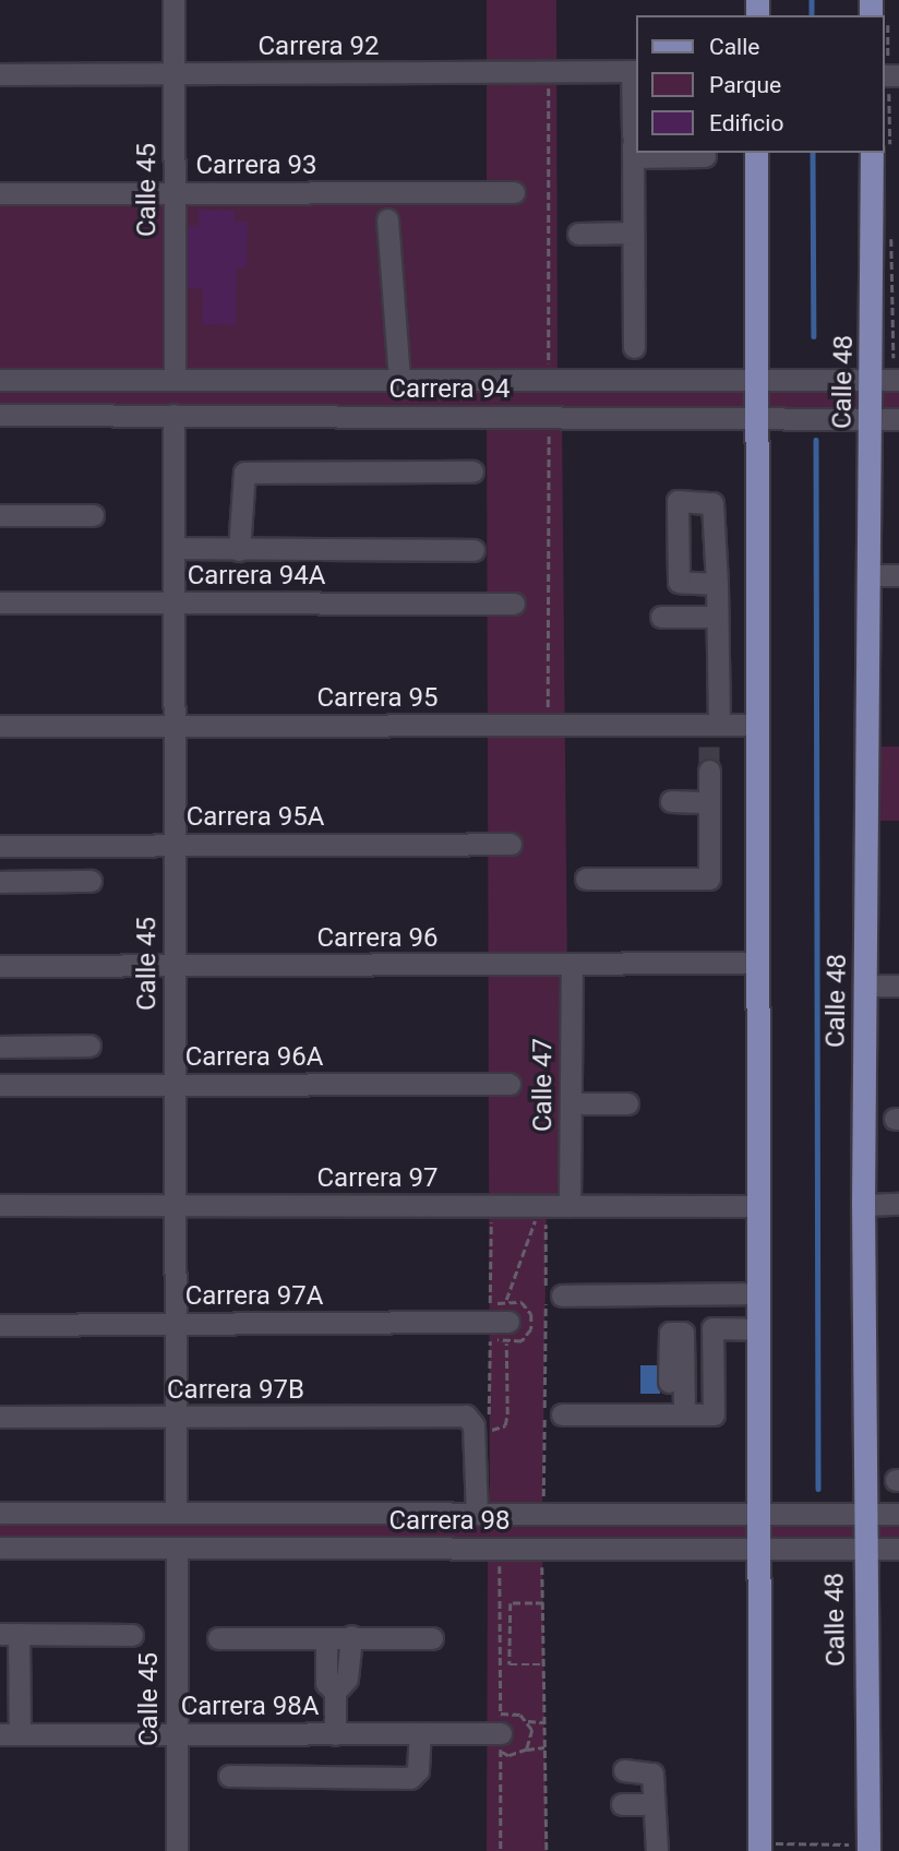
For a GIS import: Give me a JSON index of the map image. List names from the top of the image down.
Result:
{
  "streets": {
    "main road": ["Calle 48"],
    "street": [
      "Carrera 92",
      "Carrera 93",
      "Calle 45",
      "Carrera 94",
      "Carrera 94A",
      "Carrera 95",
      "Carrera 95A",
      "Carrera 96",
      "Carrera 96A",
      "Calle 47",
      "Carrera 97",
      "Carrera 97A",
      "Carrera 97B",
      "Carrera 98",
      "Carrera 98A"
    ]
  },
  "crossings": [
    ["Carrera 92", "Calle 45"],
    ["Carrera 93", "Calle 45"],
    ["Calle 45", "Carrera 94"],
    ["Calle 45", "Carrera 94A"],
    ["Calle 45", "Carrera 95"],
    ["Calle 45", "Carrera 95A"],
    ["Calle 45", "Carrera 96"],
    ["Calle 45", "Carrera 96A"],
    ["Calle 45", "Carrera 97"],
    ["Calle 45", "Carrera 97A"],
    ["Calle 45", "Carrera 97B"],
    ["Calle 45", "Carrera 98"],
    ["Calle 45", "Carrera 98A"],
    ["Calle 48", "Carrera 94"],
    ["Calle 48", "Carrera 98"],
    ["Carrera 96", "Calle 47"],
    ["Calle 47", "Carrera 97"]
  ],
  "legend": ["Calle", "Parque", "Edificio"]
}
